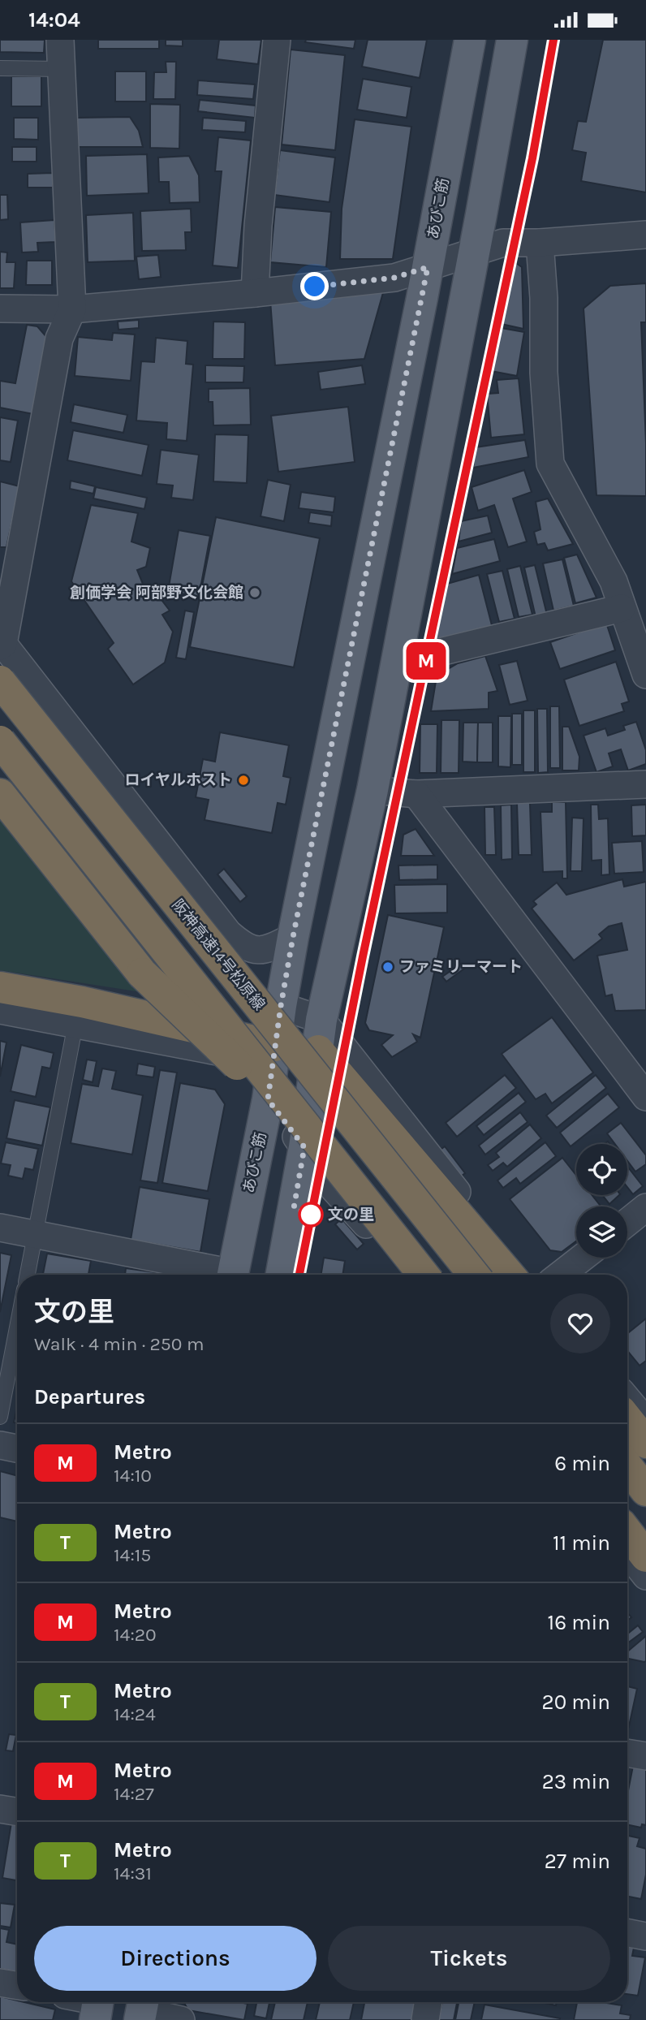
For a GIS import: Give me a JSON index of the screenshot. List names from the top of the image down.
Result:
{
  "streets": {
    "highway": ["阪神高速14号松原線"],
    "main road": ["あびこ筋"]
  },
  "places": [
    "創価学会 阿部野文化会館",
    "ロイヤルホスト",
    "ファミリーマート",
    "文の里"
  ],
  "lines": ["metro line M"],
  "page": {
    "status": "14:04",
    "on_map": "M",
    "heading": [
      ["文の里", "Walk · 4 min · 250 m"],
      "Departures"
    ],
    "list": [
      {
        "mark": "M",
        "name": "Metro",
        "note": "14:10",
        "value": "6 min"
      },
      {
        "mark": "T",
        "name": "Metro",
        "note": "14:15",
        "value": "11 min"
      },
      {
        "mark": "M",
        "name": "Metro",
        "note": "14:20",
        "value": "16 min"
      },
      {
        "mark": "T",
        "name": "Metro",
        "note": "14:24",
        "value": "20 min"
      },
      {
        "mark": "M",
        "name": "Metro",
        "note": "14:27",
        "value": "23 min"
      },
      {
        "mark": "T",
        "name": "Metro",
        "note": "14:31",
        "value": "27 min"
      }
    ],
    "buttons": ["Directions", "Tickets"]
  }
}
